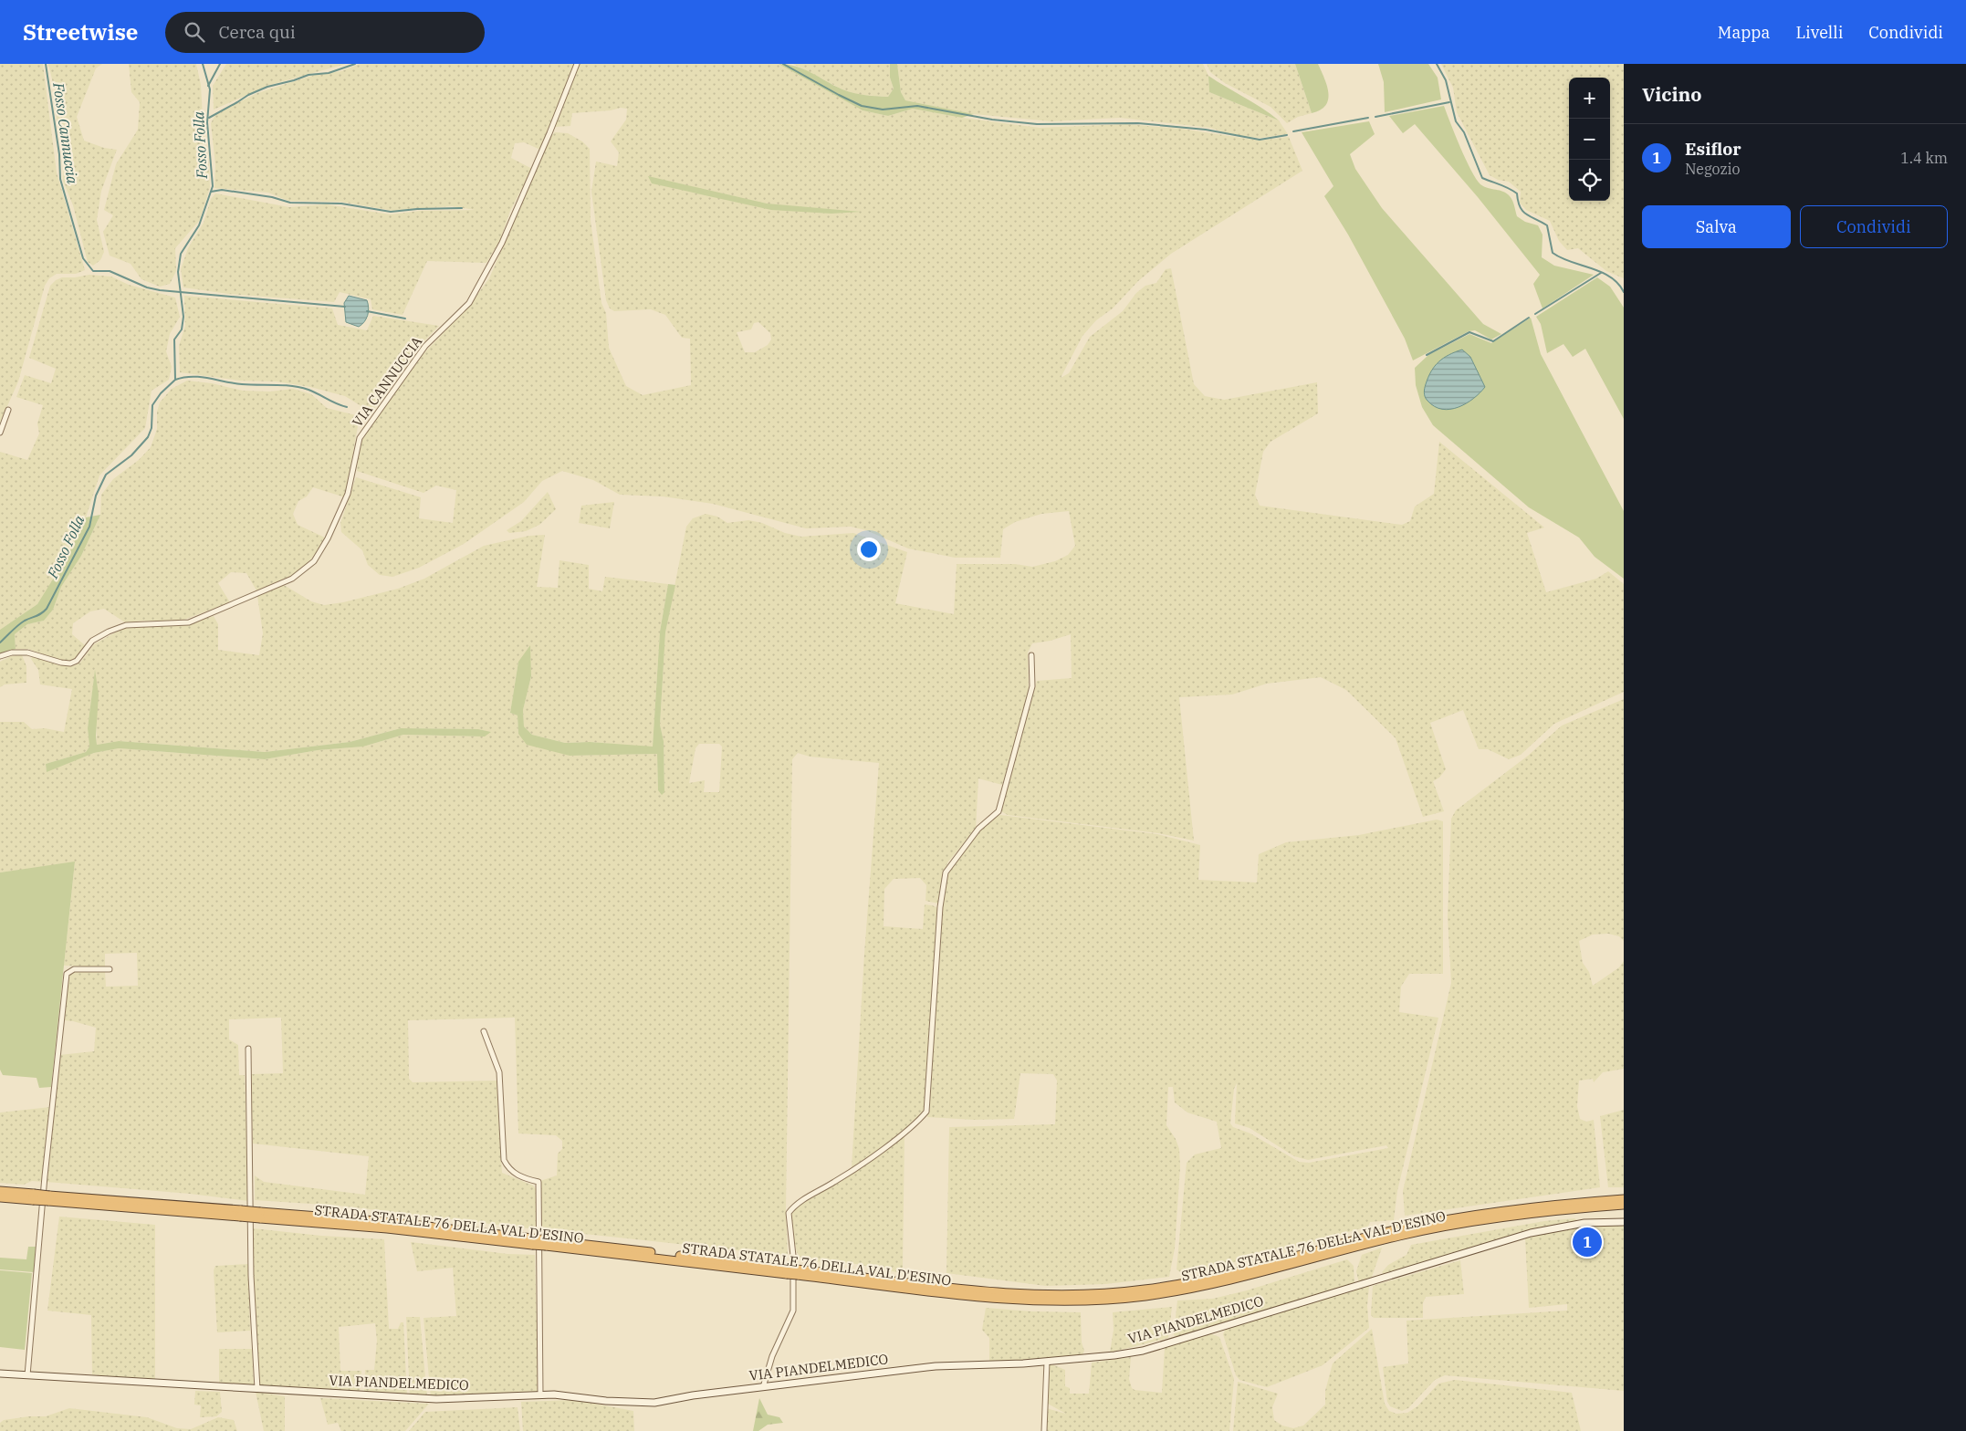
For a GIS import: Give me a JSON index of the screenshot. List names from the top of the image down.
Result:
{
  "streets": {
    "highway": ["STRADA STATALE 76 DELLA VAL D'ESINO"],
    "main road": ["VIA PIANDELMEDICO"],
    "street": ["VIA CANNUCCIA"]
  },
  "water": ["Fosso Cannuccia", "Fosso Folla"],
  "page": {
    "header": "Streetwise",
    "search": "Cerca qui",
    "nav": ["Mappa", "Livelli", "Condividi"],
    "heading": "Vicino",
    "map_buttons": ["+", "−"],
    "list": [
      {
        "mark": "1",
        "name": "Esiflor",
        "note": "Negozio",
        "value": "1.4 km"
      }
    ],
    "buttons": ["Salva", "Condividi"],
    "pins": "1"
  }
}
